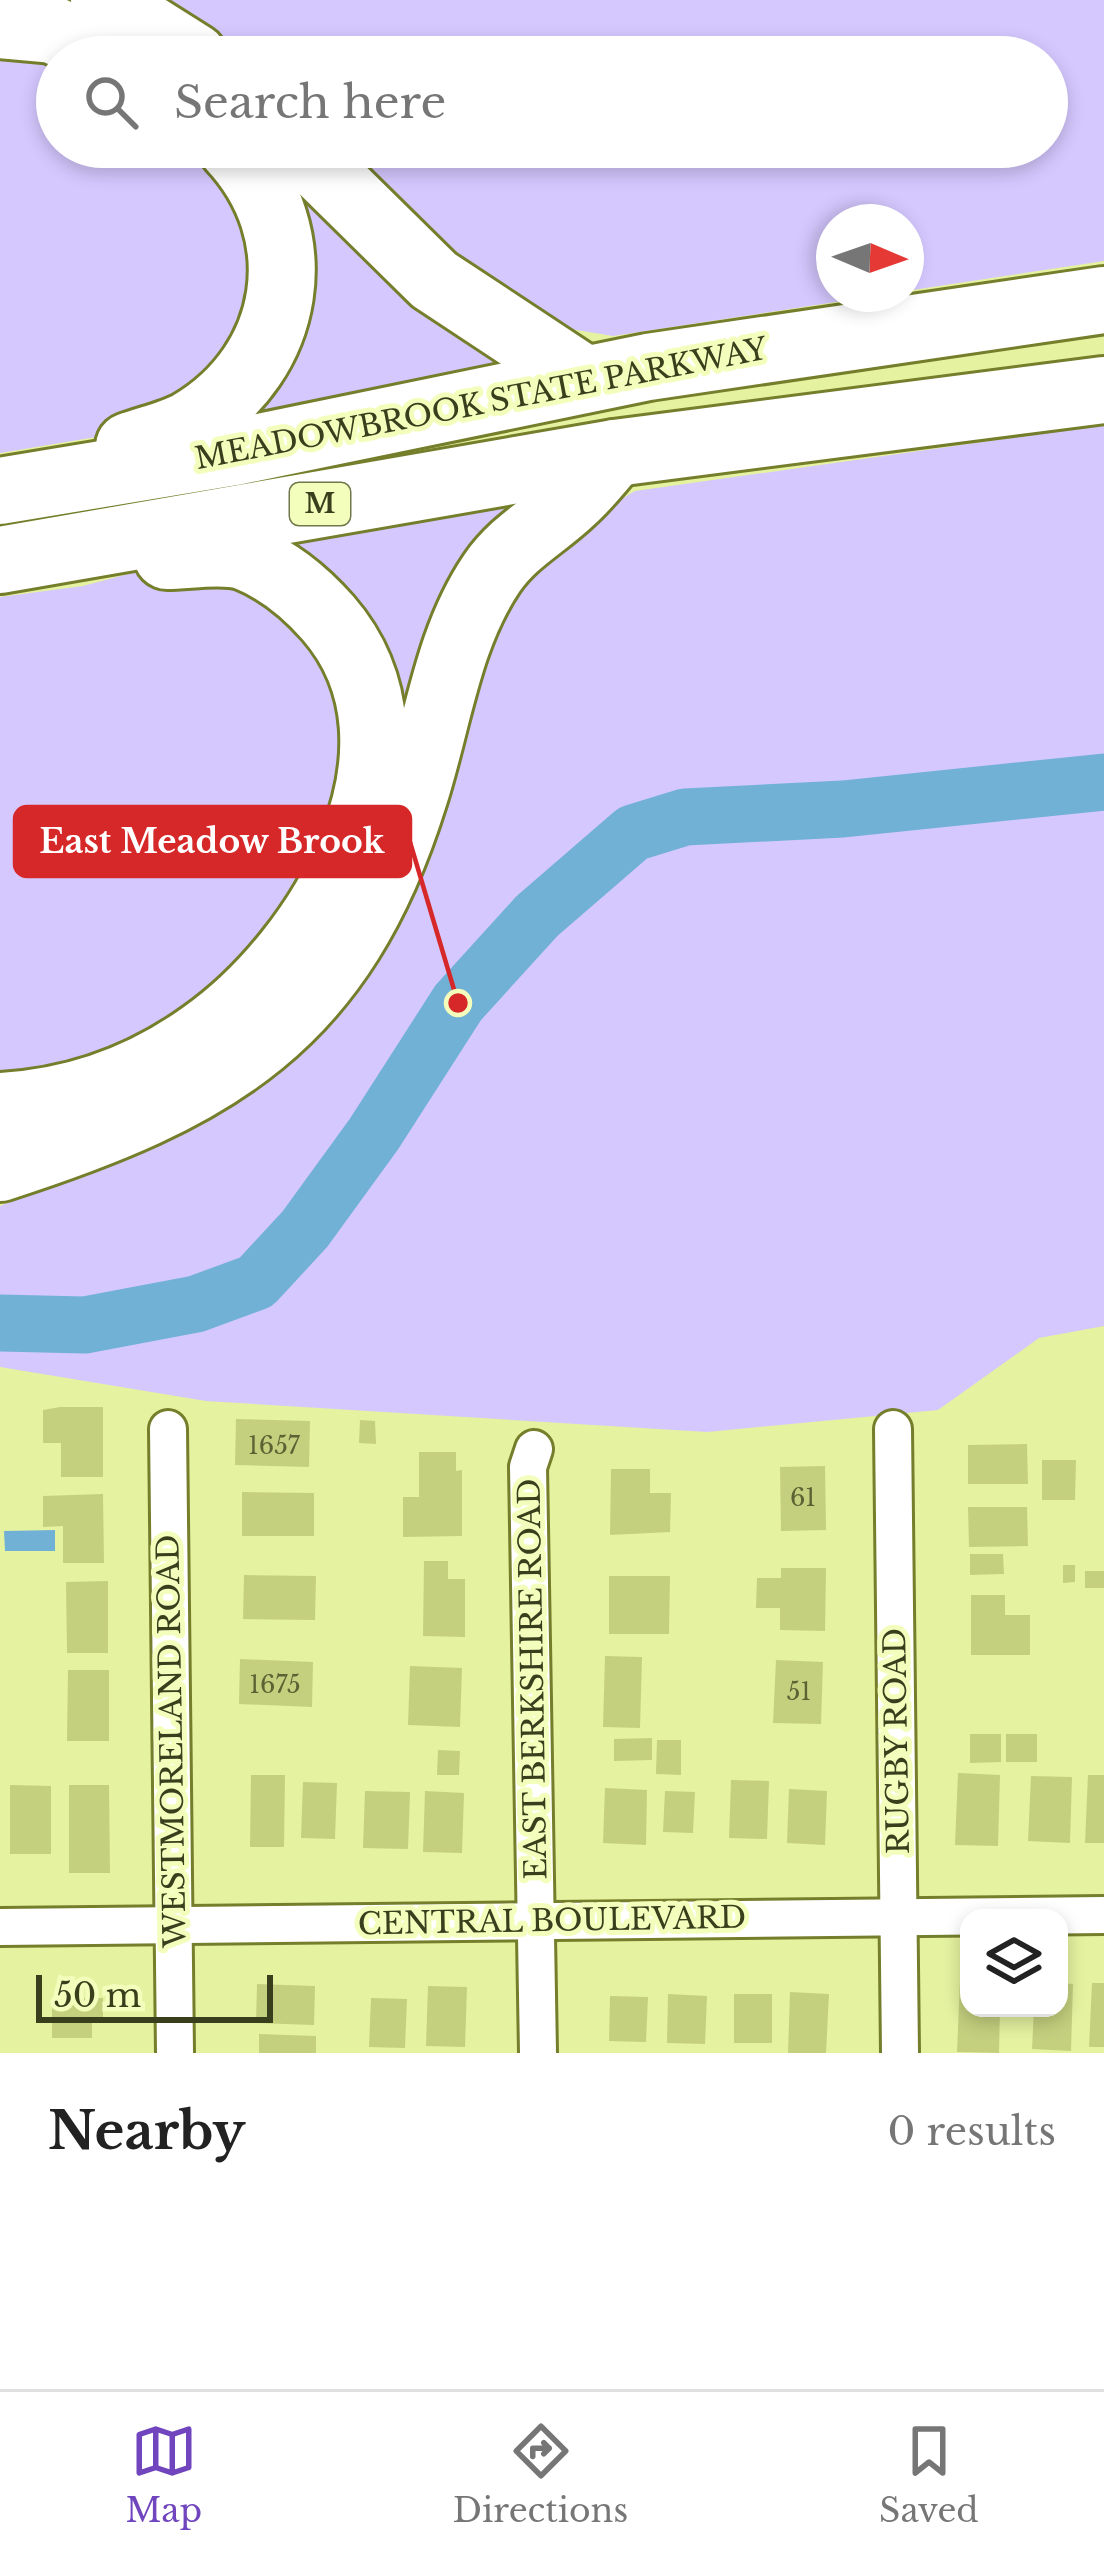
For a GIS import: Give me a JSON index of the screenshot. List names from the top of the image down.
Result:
{
  "streets": {
    "highway": ["MEADOWBROOK STATE PARKWAY", "M"],
    "street": [
      "EAST BERKSHIRE ROAD",
      "WESTMORELAND ROAD",
      "RUGBY ROAD",
      "CENTRAL BOULEVARD"
    ]
  },
  "crossings": [
    ["EAST BERKSHIRE ROAD", "CENTRAL BOULEVARD"],
    ["WESTMORELAND ROAD", "CENTRAL BOULEVARD"],
    ["RUGBY ROAD", "CENTRAL BOULEVARD"]
  ],
  "places": ["East Meadow Brook"],
  "house_numbers": [
    "1657",
    "61",
    "1675",
    "51"
  ],
  "scale_bar": "50 m",
  "north": "right",
  "page": {
    "search": "Search here",
    "scale": "50 m",
    "heading": ["Nearby", "0 results"],
    "nav": ["Map", "Directions", "Saved"]
  }
}
